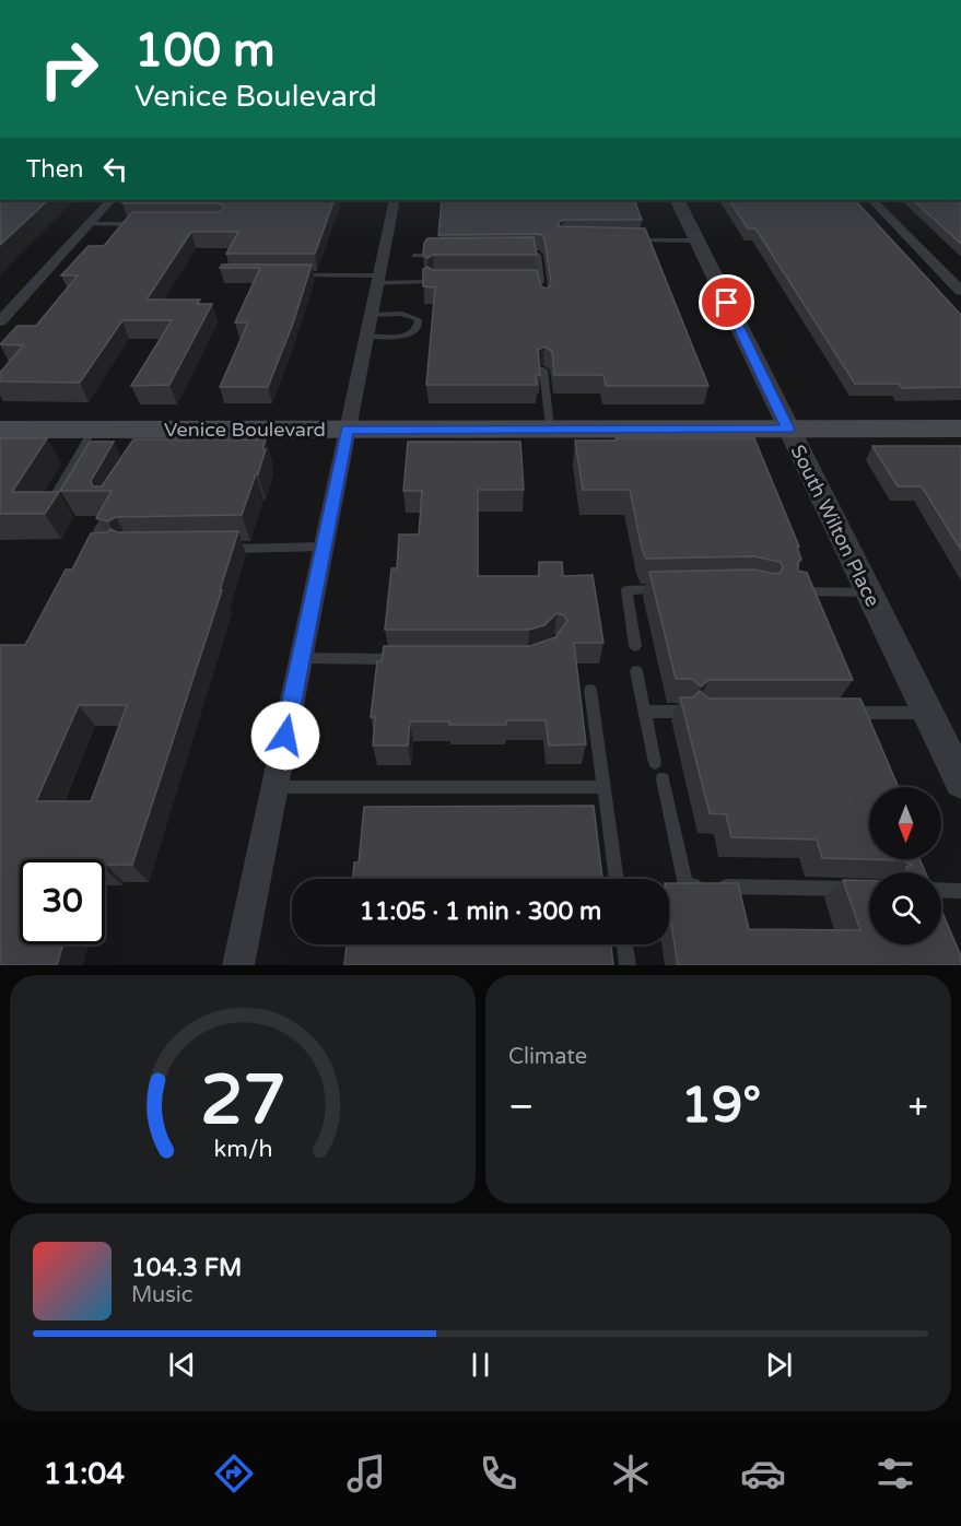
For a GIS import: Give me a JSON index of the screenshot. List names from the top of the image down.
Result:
{
  "streets": {
    "main road": ["Venice Boulevard"],
    "street": ["South Wilton Place"]
  },
  "crossings": [
    ["Venice Boulevard", "South Wilton Place"]
  ],
  "north": "bottom",
  "page": {
    "turn": ["100 m", "Venice Boulevard"],
    "then": "Then",
    "limit": "30",
    "trip": "11:05 · 1 min · 300 m",
    "tile": "Climate",
    "heat": ["−", "19°", "+"],
    "song": ["104.3 FM", "Music"],
    "tabs": "11:04",
    "gauge": ["27", "km/h"]
  }
}
